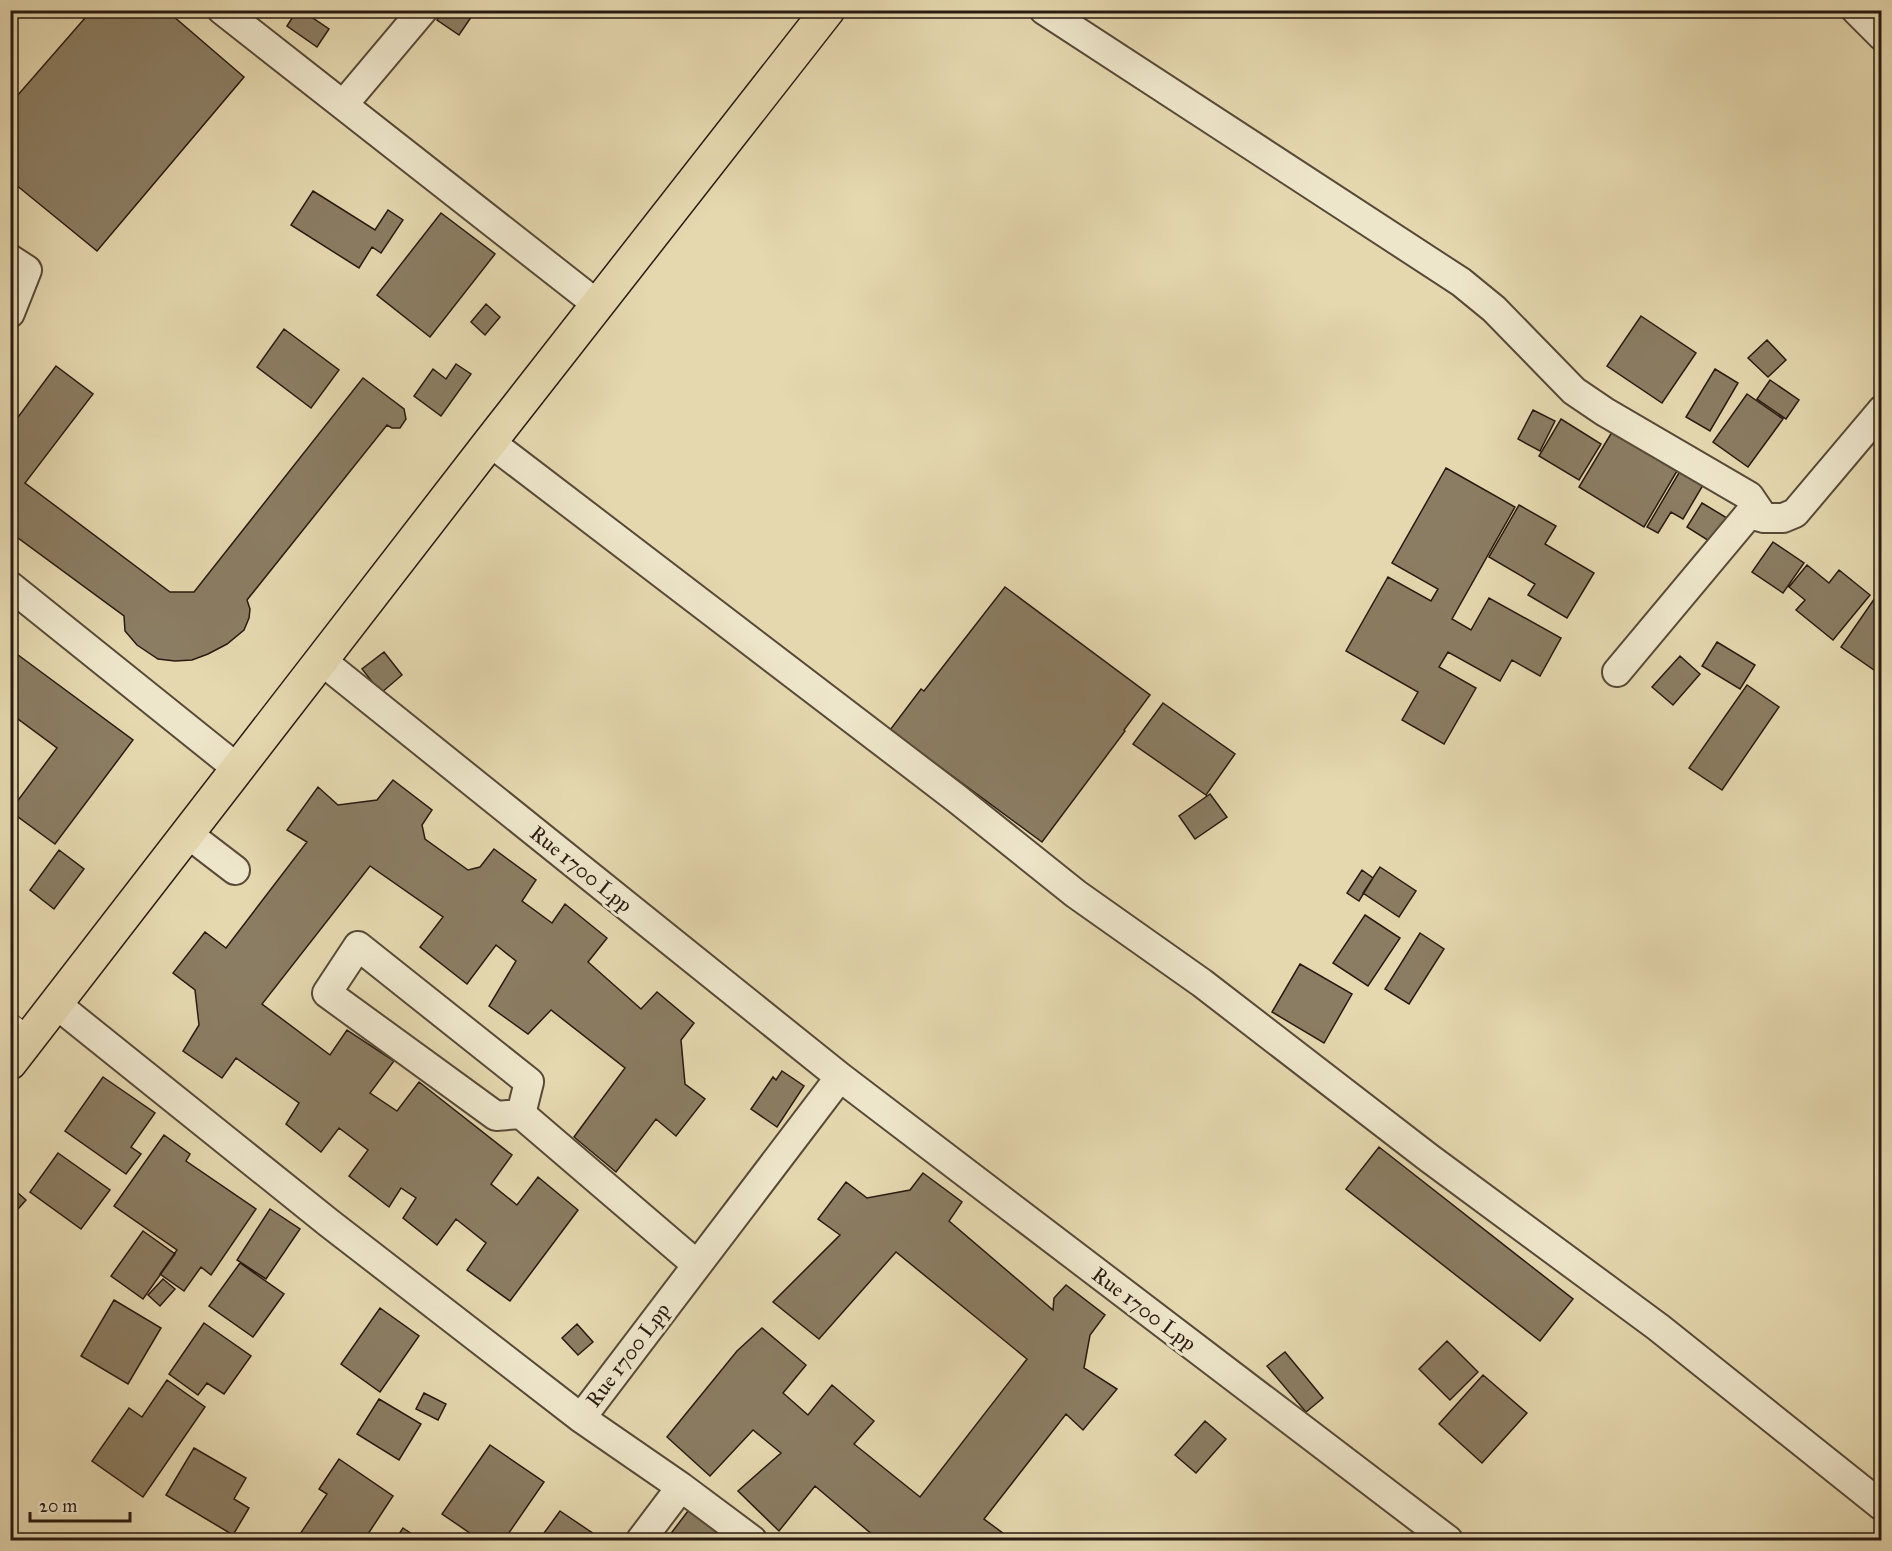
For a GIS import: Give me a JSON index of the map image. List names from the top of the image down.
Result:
{
  "streets": {
    "street": ["Rue 1700 Lpp"]
  },
  "scale_bar": "20 m"
}
